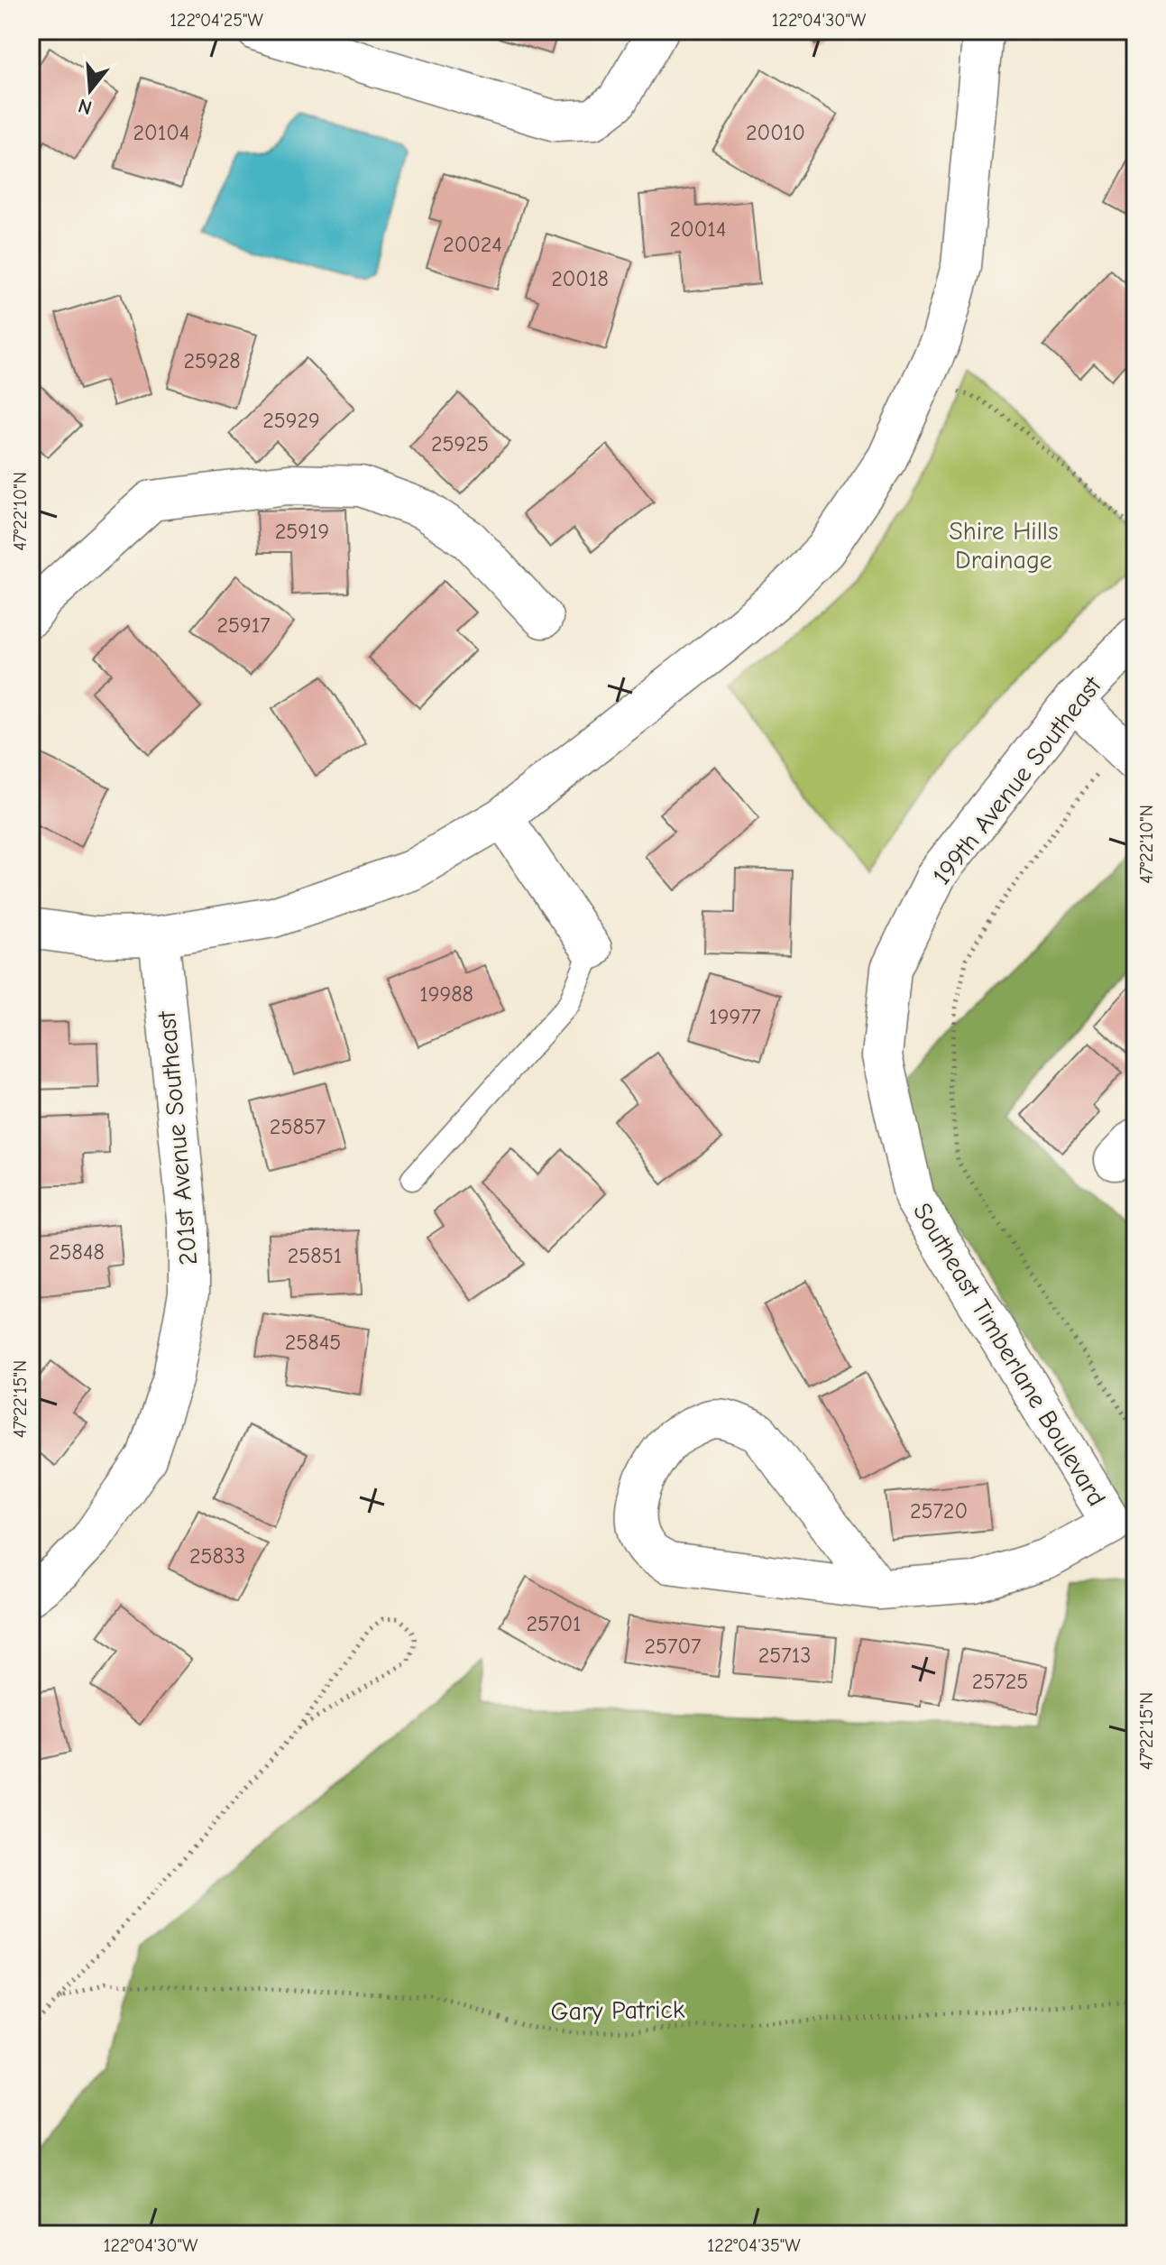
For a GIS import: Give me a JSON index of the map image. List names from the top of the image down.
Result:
{
  "streets": {
    "street": ["199th Avenue Southeast", "201st Avenue Southeast", "Southeast Timberlane Boulevard"],
    "path": ["Gary Patrick"]
  },
  "crossings": [
    ["199th Avenue Southeast", "Southeast Timberlane Boulevard"]
  ],
  "parks": ["Shire Hills Drainage"],
  "house_numbers": [
    "20104",
    "20010",
    "20014",
    "20024",
    "20018",
    "25928",
    "25929",
    "25925",
    "25919",
    "25917",
    "19988",
    "19977",
    "25857",
    "25848",
    "25851",
    "25845",
    "25720",
    "25833",
    "25701",
    "25707",
    "25713",
    "25725"
  ],
  "north": "bottom",
  "coordinates": [
    "122°04'25\"W",
    "122°04'30\"W",
    "47°22'10\"N",
    "47°22'15\"N",
    "122°04'35\"W"
  ]
}
